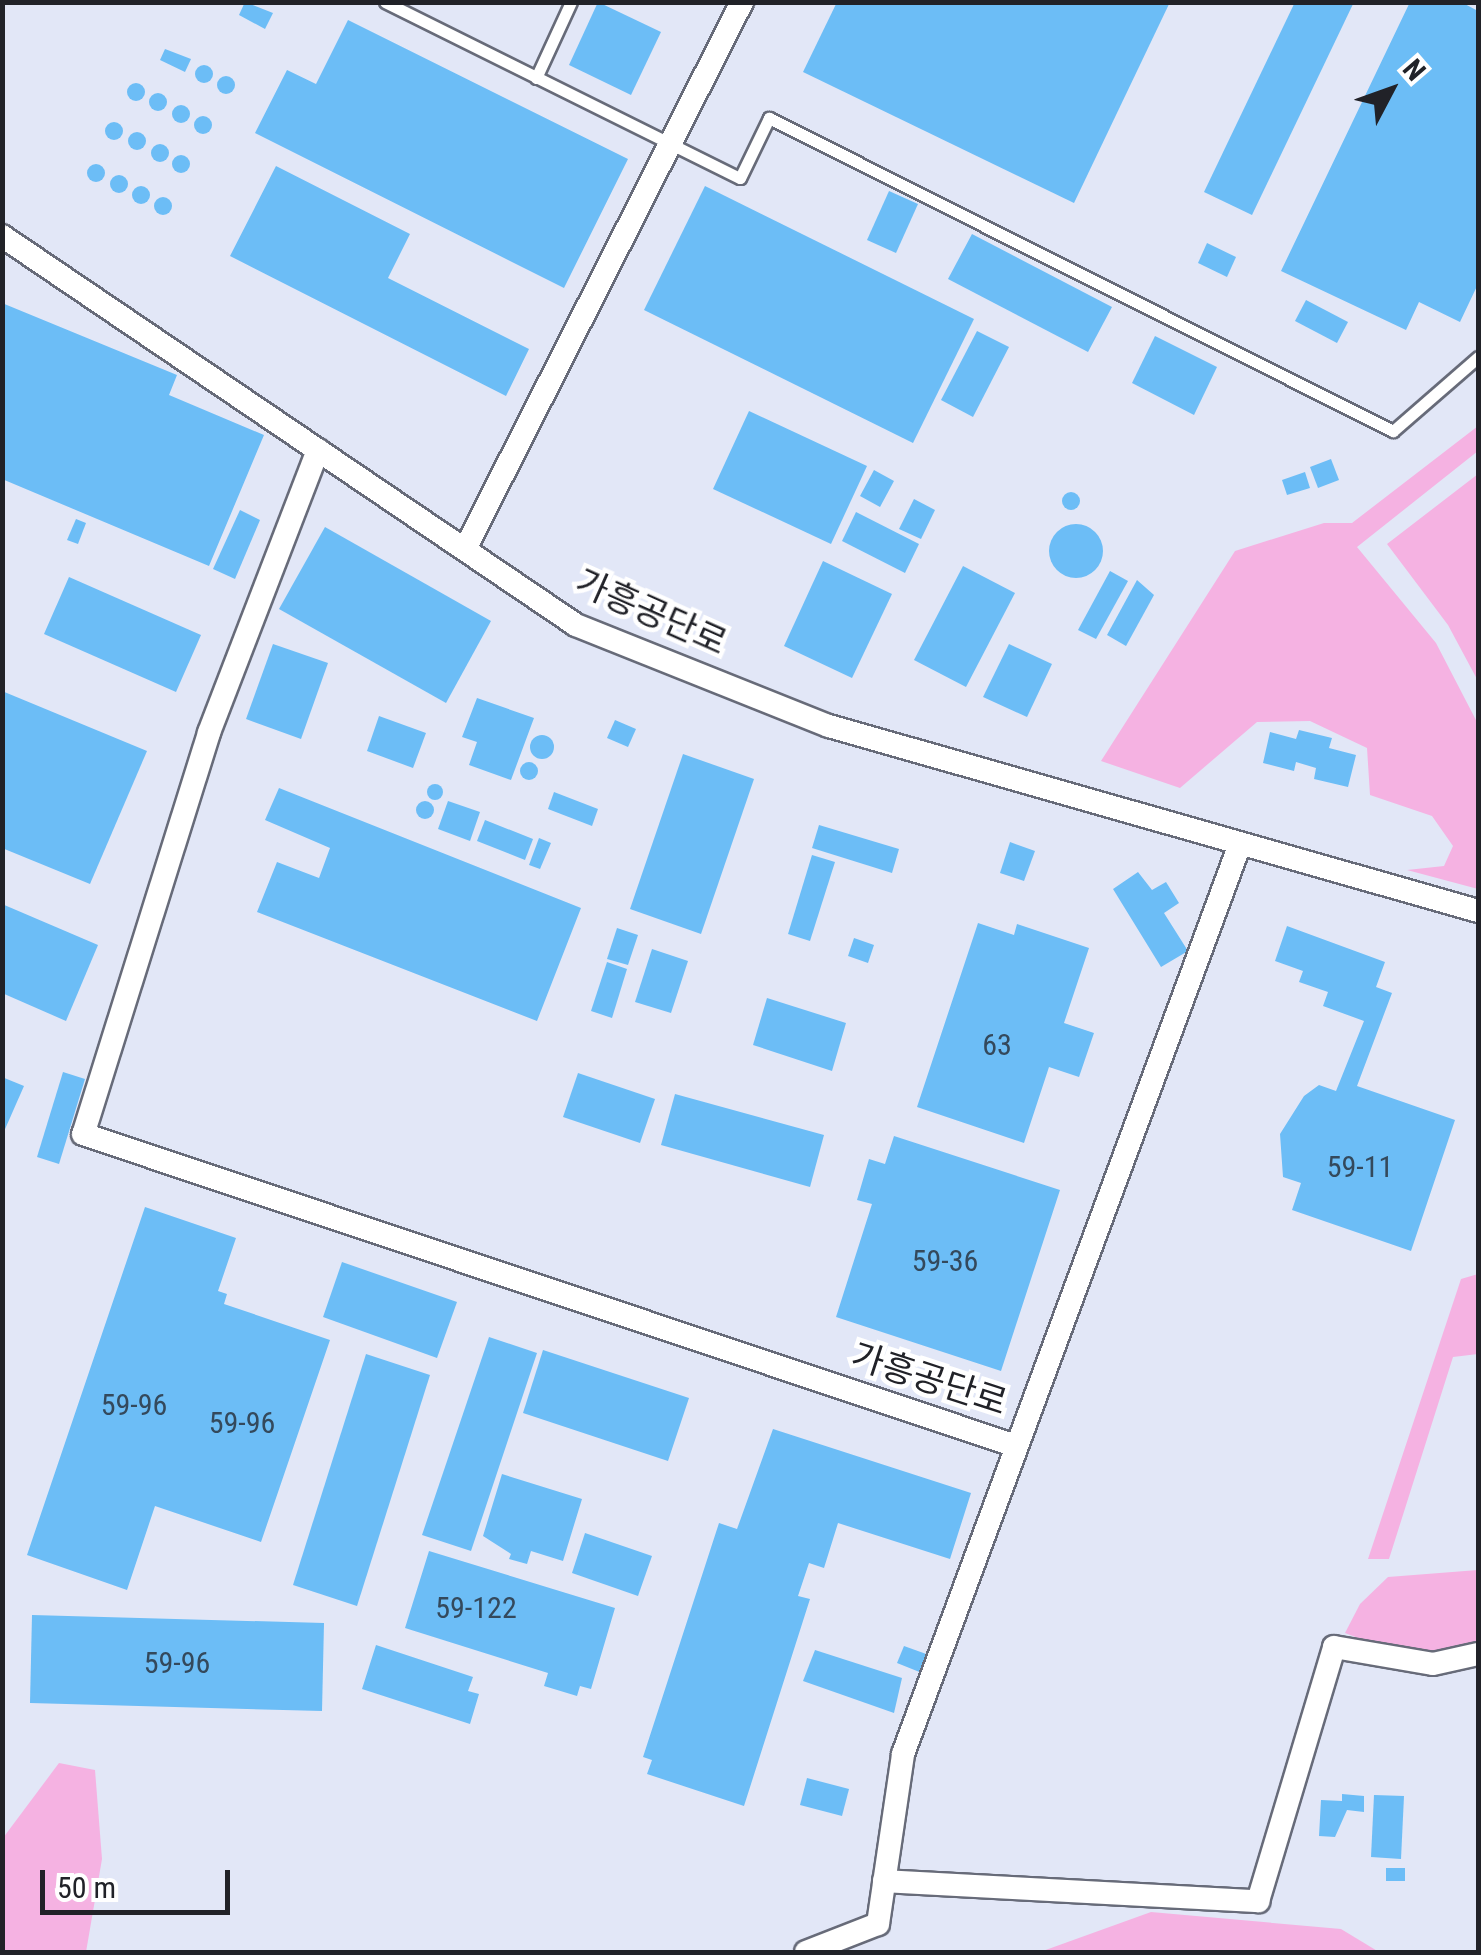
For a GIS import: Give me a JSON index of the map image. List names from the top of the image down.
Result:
{
  "streets": {
    "street": ["가흥공단로"]
  },
  "house_numbers": [
    "63",
    "59-11",
    "59-36",
    "59-96",
    "59-96",
    "59-122",
    "59-96"
  ],
  "scale_bar": "50 m",
  "north": "top right"
}
